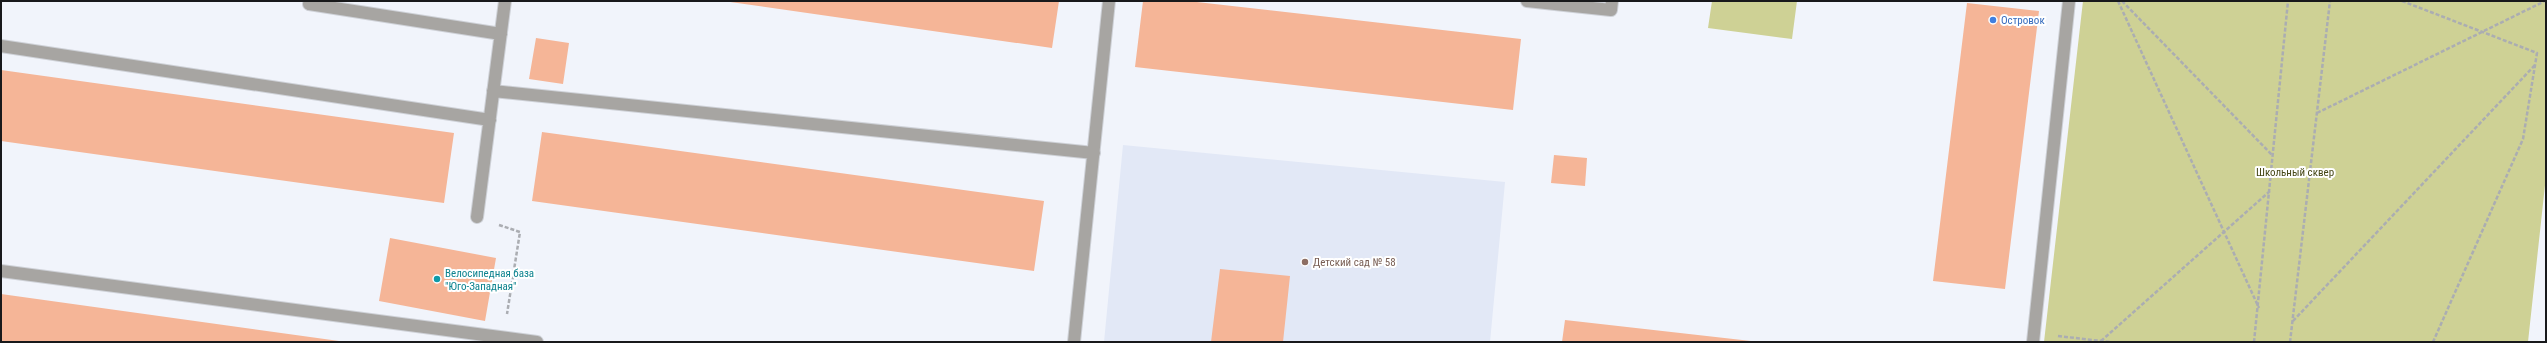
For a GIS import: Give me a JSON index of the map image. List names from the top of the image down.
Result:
{
  "parks": ["Школьный сквер"],
  "places": ["Островок", "Детский сад № 58", "Велосипедная база \"Юго-Западная\""]
}
